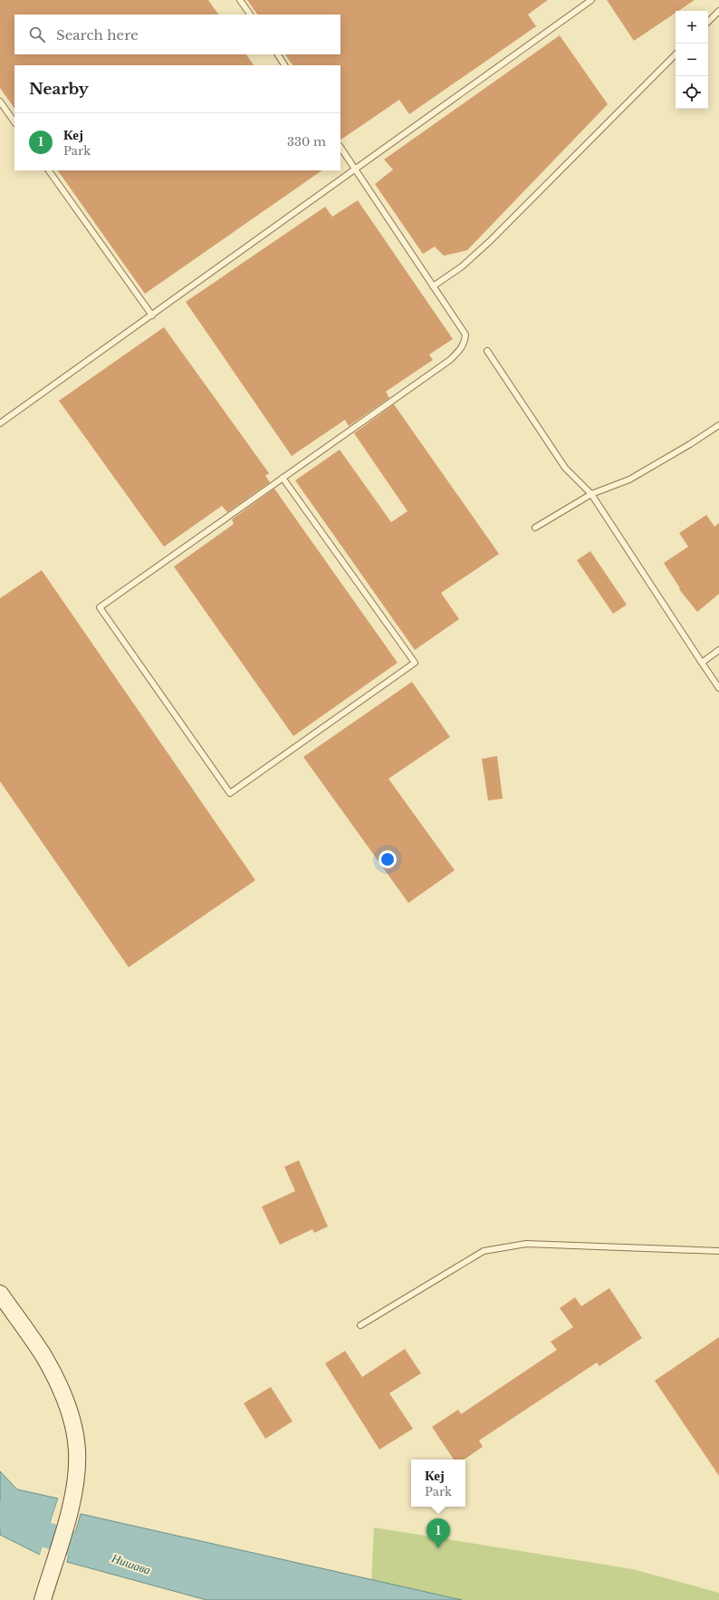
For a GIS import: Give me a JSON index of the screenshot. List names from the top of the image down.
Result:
{
  "water": ["Нишава"],
  "page": {
    "map_buttons": ["+", "−"],
    "search": "Search here",
    "heading": "Nearby",
    "list": [
      {
        "mark": "1",
        "name": "Кеј",
        "note": "Park",
        "value": "330 m"
      }
    ],
    "popup": ["Кеј", "Park"],
    "pins": "1"
  }
}
